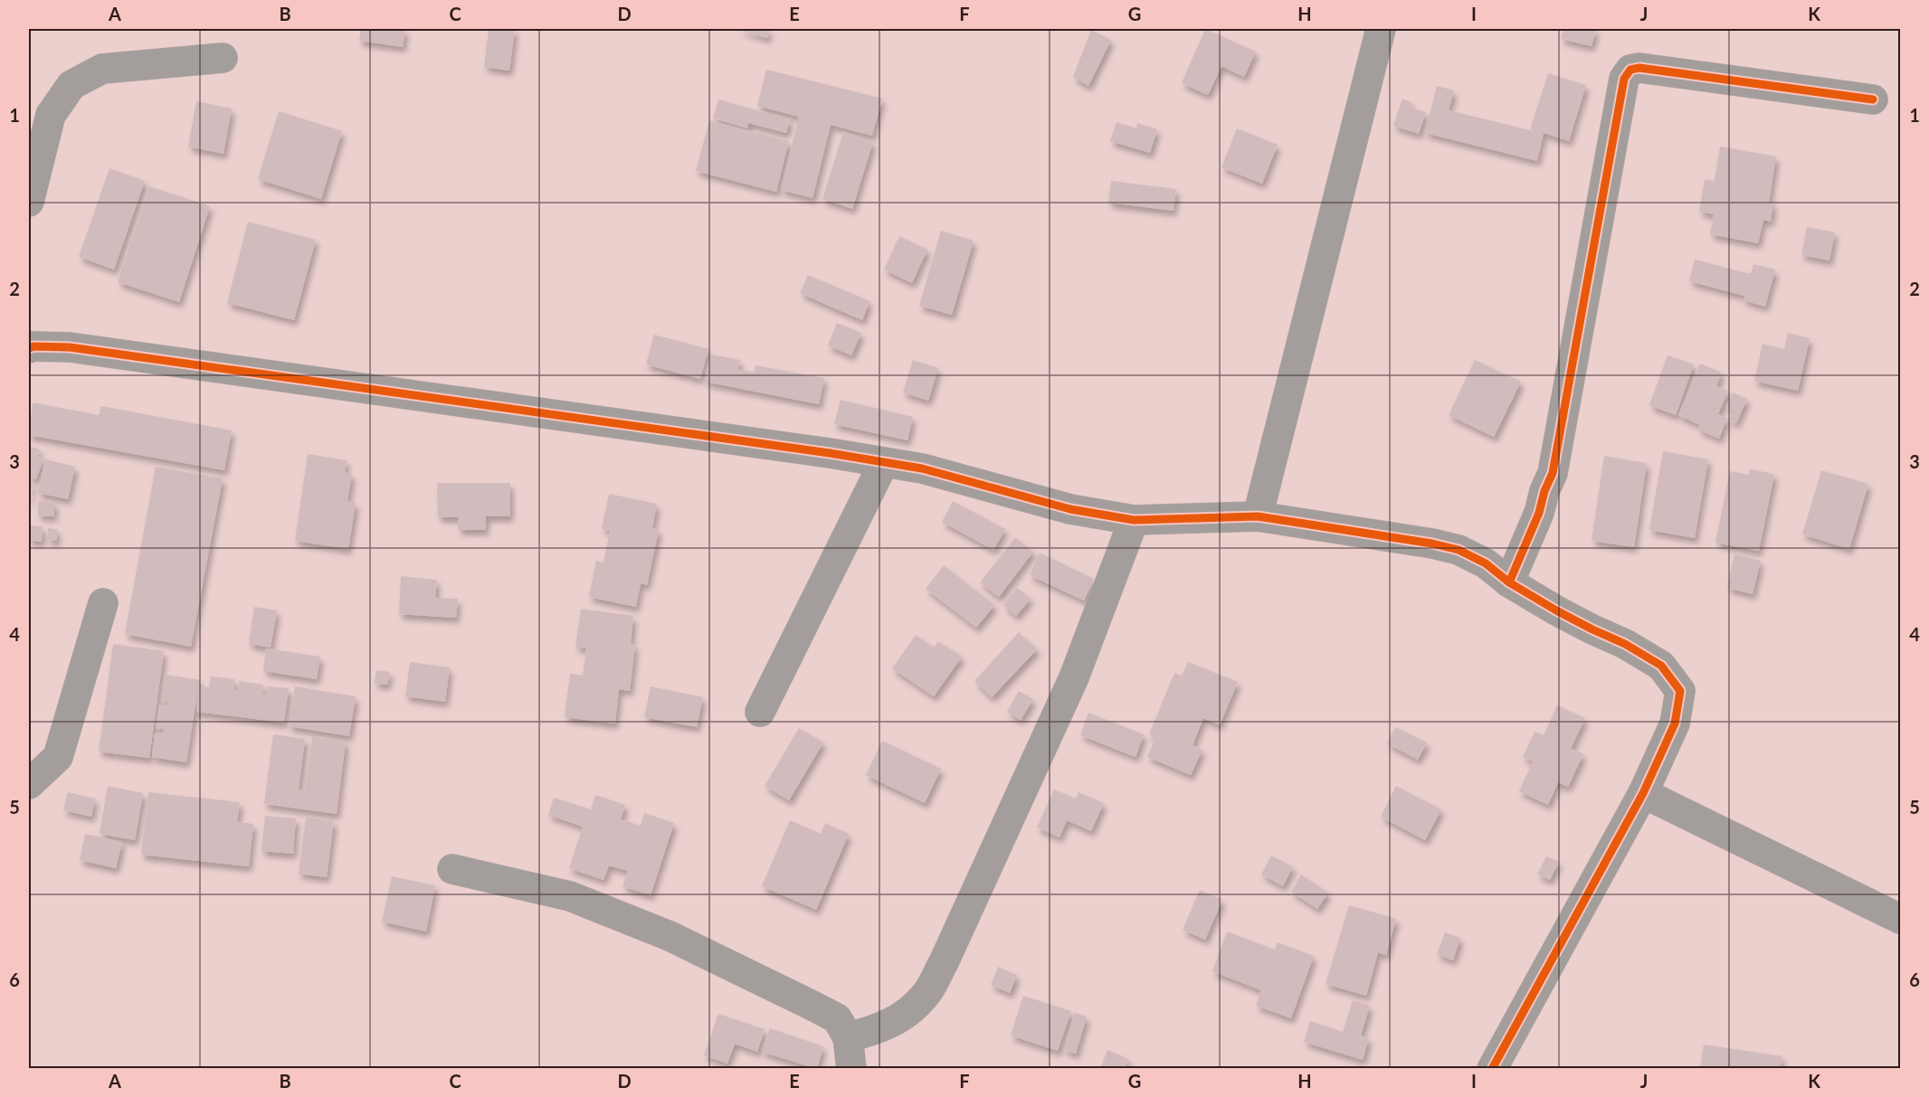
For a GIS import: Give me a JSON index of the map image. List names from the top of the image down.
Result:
{
  "grid": {
    "columns": [
      "A",
      "B",
      "C",
      "D",
      "E",
      "F",
      "G",
      "H",
      "I",
      "J",
      "K"
    ],
    "rows": [
      "1",
      "2",
      "3",
      "4",
      "5",
      "6"
    ]
  }
}
